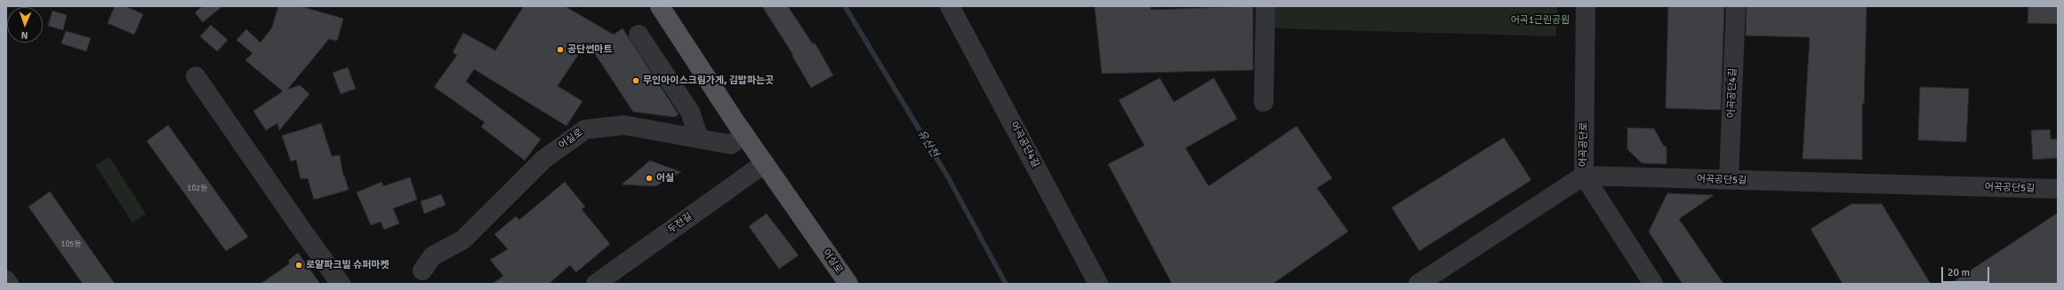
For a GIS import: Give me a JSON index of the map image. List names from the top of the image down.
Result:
{
  "streets": {
    "main road": ["어실로"],
    "street": [
      "어곡공단4길",
      "어곡공단로",
      "어곡공단5길",
      "두전길"
    ]
  },
  "crossings": [
    ["어곡공단4길", "어곡공단5길"],
    ["어실로", "두전길"],
    ["어곡공단로", "어곡공단5길"]
  ],
  "water": ["유산천"],
  "parks": ["어곡1근린공원"],
  "places": [
    "공단썬마트",
    "무인아이스크림가게, 김밥파는곳",
    "어실",
    "로얄파크빌 슈퍼마켓"
  ],
  "house_numbers": ["102동", "105동"],
  "scale_bar": "20 m",
  "north": "bottom"
}
